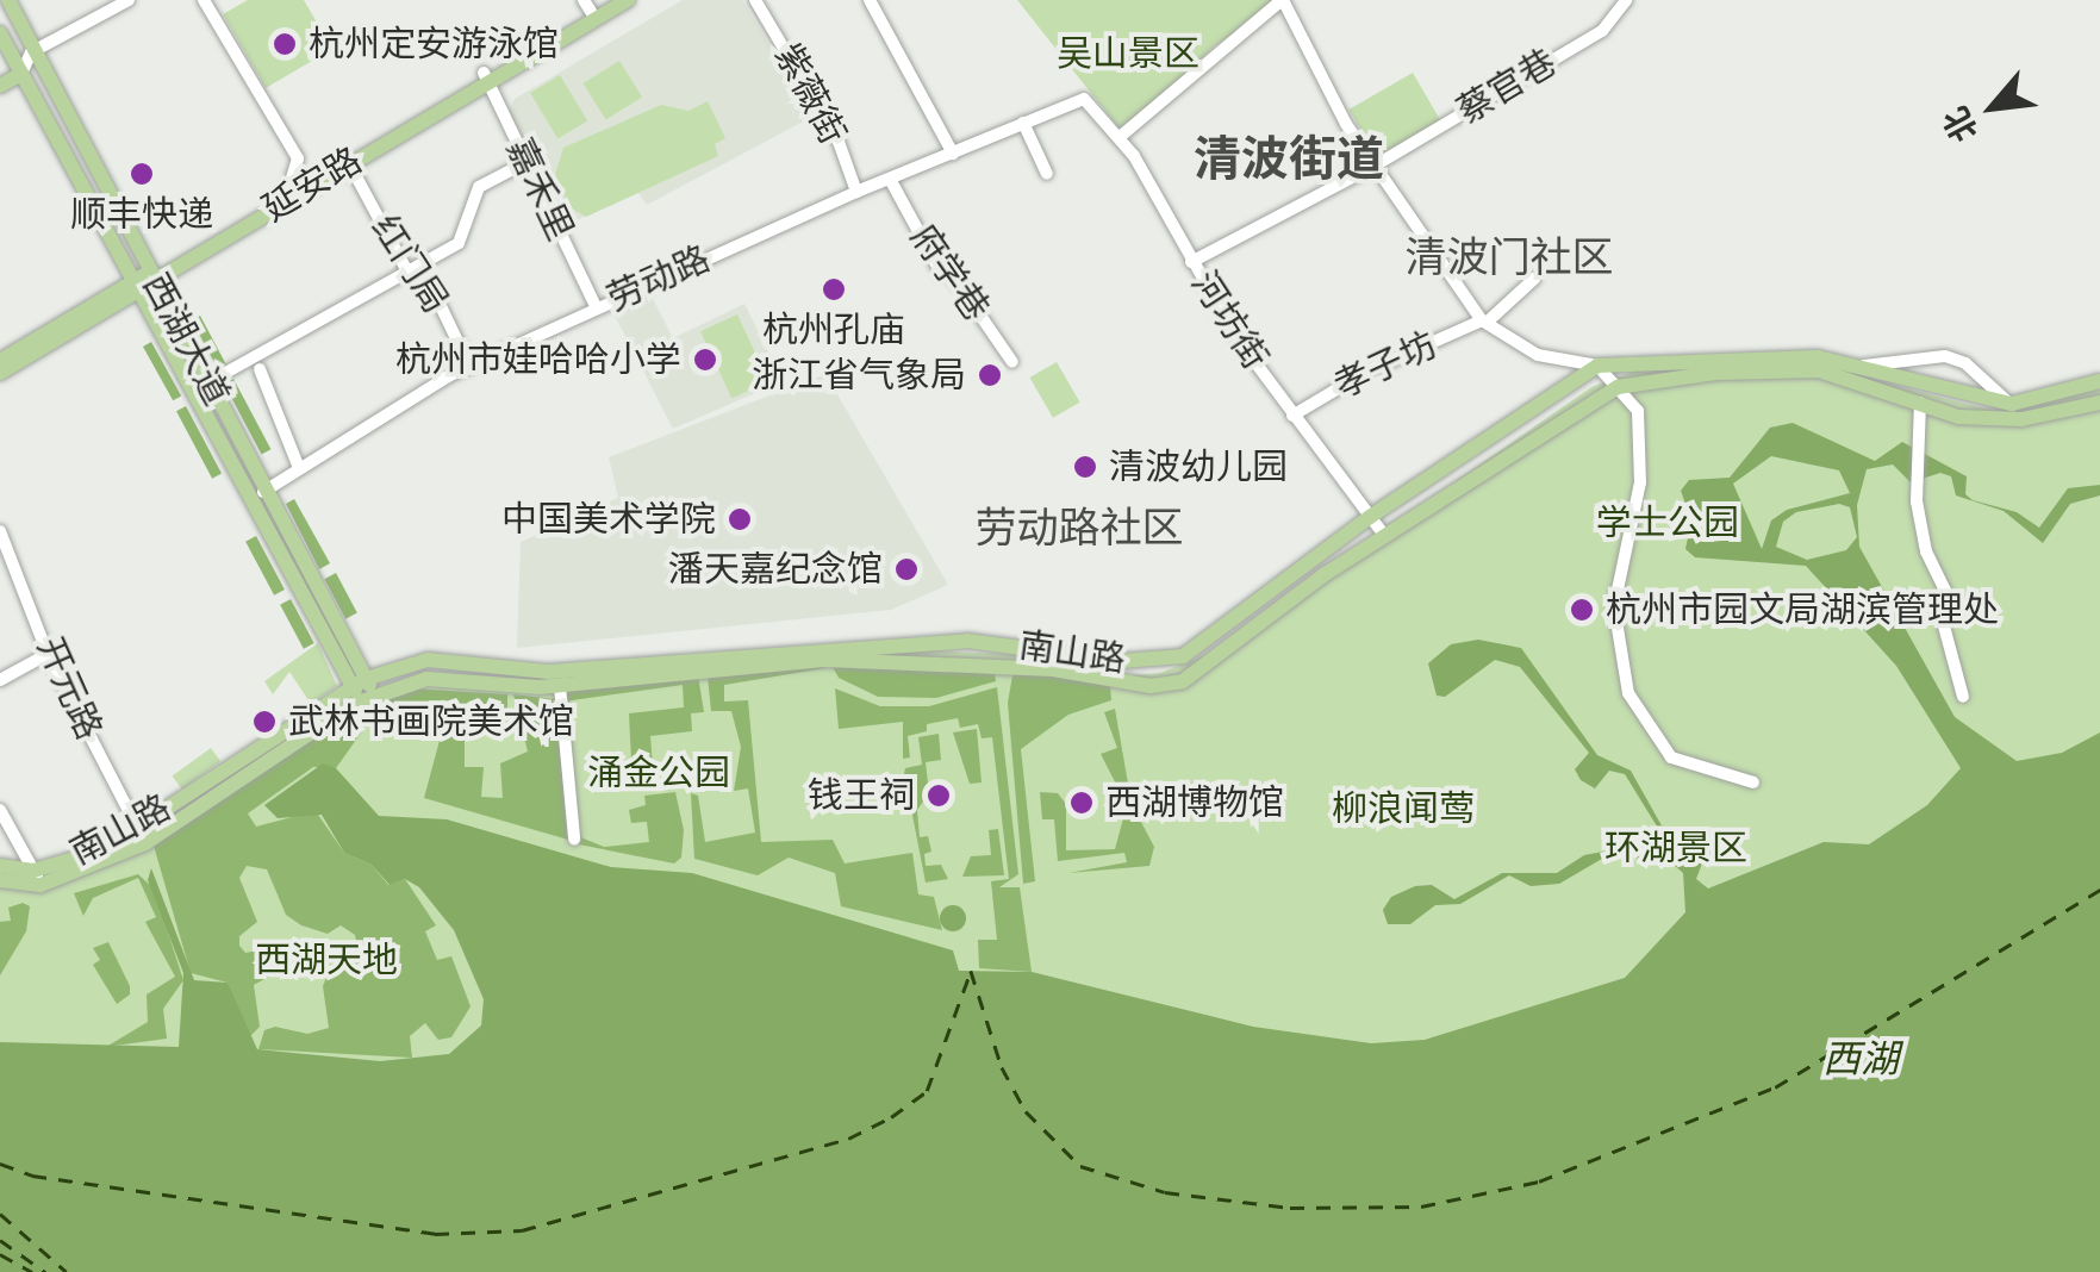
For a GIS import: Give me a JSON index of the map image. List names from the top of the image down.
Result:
{
  "streets": {
    "main road": ["延安路", "西湖大道", "南山路"],
    "street": [
      "蔡官巷",
      "紫薇街",
      "嘉禾里",
      "红门局",
      "府学巷",
      "劳动路",
      "河坊街",
      "孝子坊",
      "开元路"
    ]
  },
  "crossings": [
    ["蔡官巷", "河坊街"],
    ["紫薇街", "劳动路"],
    ["延安路", "嘉禾里"],
    ["延安路", "红门局"],
    ["延安路", "西湖大道"],
    ["嘉禾里", "劳动路"],
    ["红门局", "劳动路"],
    ["府学巷", "劳动路"],
    ["劳动路", "河坊街"],
    ["劳动路", "西湖大道"],
    ["河坊街", "孝子坊"],
    ["河坊街", "南山路"],
    ["西湖大道", "南山路"],
    ["南山路", "开元路"]
  ],
  "districts": ["清波街道", "清波门社区", "劳动路社区"],
  "water": ["西湖"],
  "parks": [
    "吴山景区",
    "学士公园",
    "涌金公园",
    "柳浪闻莺",
    "环湖景区",
    "西湖天地"
  ],
  "places": [
    "杭州定安游泳馆",
    "顺丰快递",
    "杭州孔庙",
    "杭州市娃哈哈小学",
    "浙江省气象局",
    "清波幼儿园",
    "中国美术学院",
    "潘天嘉纪念馆",
    "杭州市园文局湖滨管理处",
    "武林书画院美术馆",
    "钱王祠",
    "西湖博物馆"
  ],
  "north": "bottom left"
}
